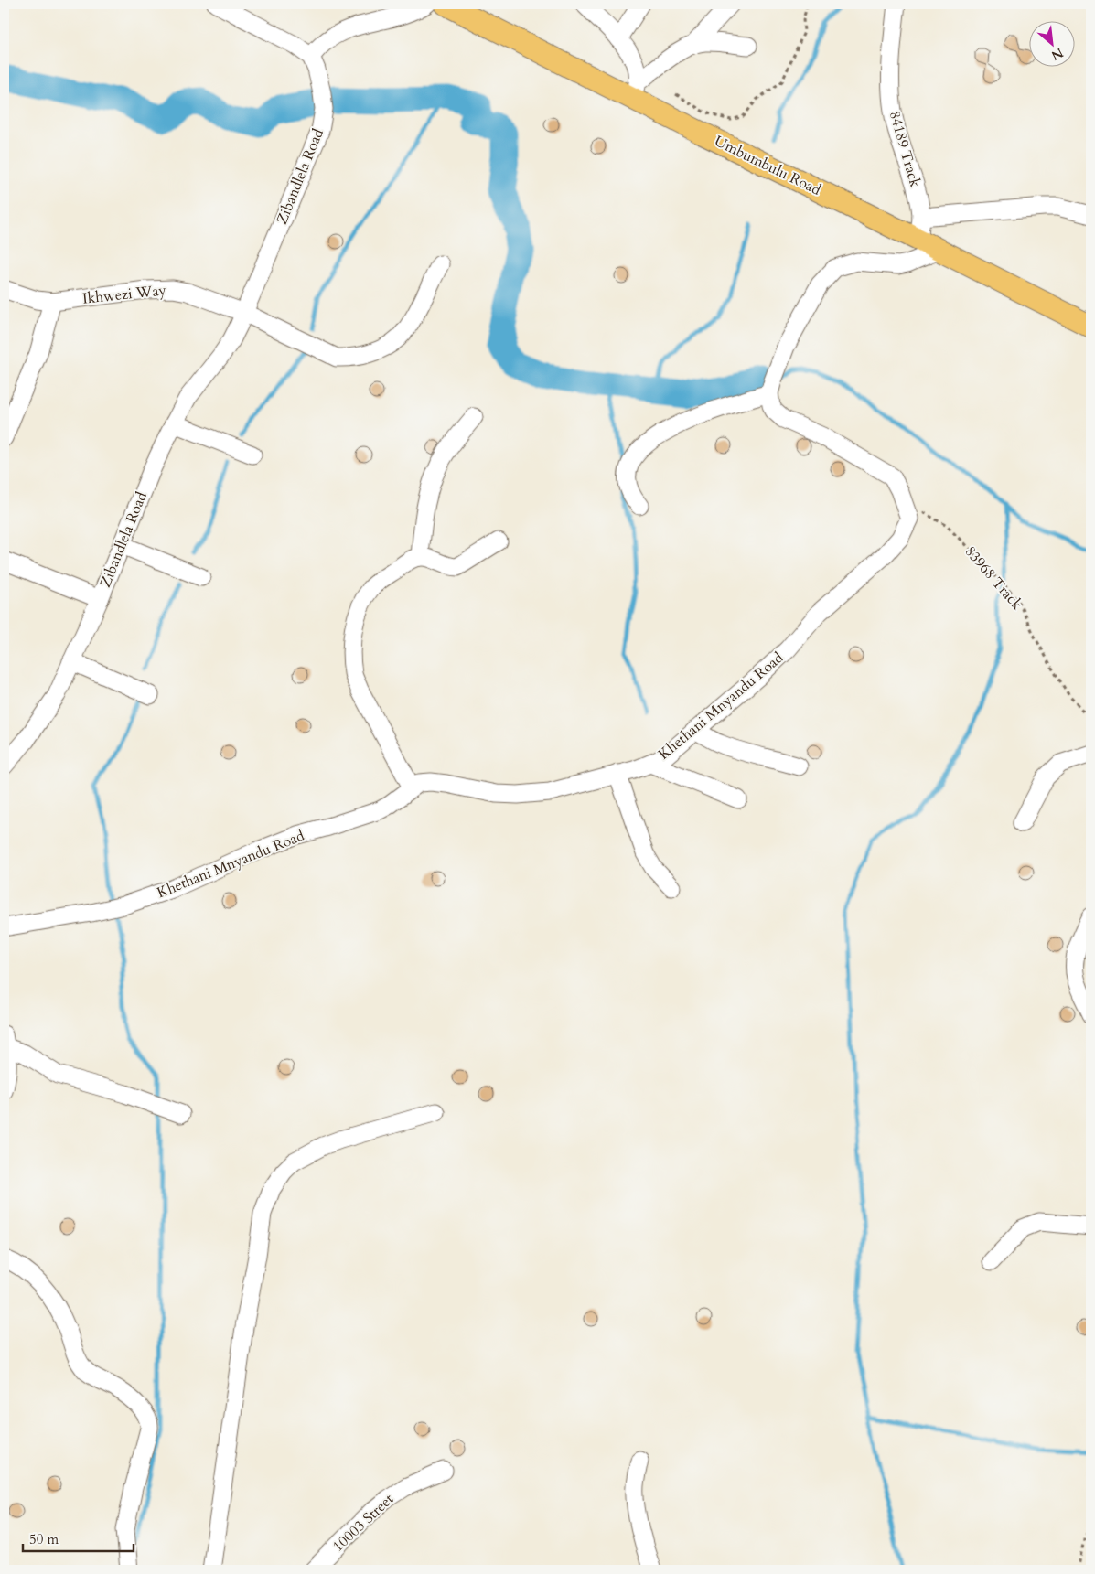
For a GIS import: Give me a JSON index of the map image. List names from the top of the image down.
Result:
{
  "streets": {
    "main road": ["Umbumbulu Road"],
    "street": [
      "84189 Track",
      "Zibandlela Road",
      "Ikhwezi Way",
      "Khethani Mnyandu Road",
      "10003 Street"
    ],
    "path": ["83968 Track"]
  },
  "crossings": [
    ["84189 Track", "Umbumbulu Road"],
    ["Zibandlela Road", "Ikhwezi Way"],
    ["83968 Track", "Khethani Mnyandu Road"]
  ],
  "scale_bar": "50 m",
  "north": "bottom right"
}
